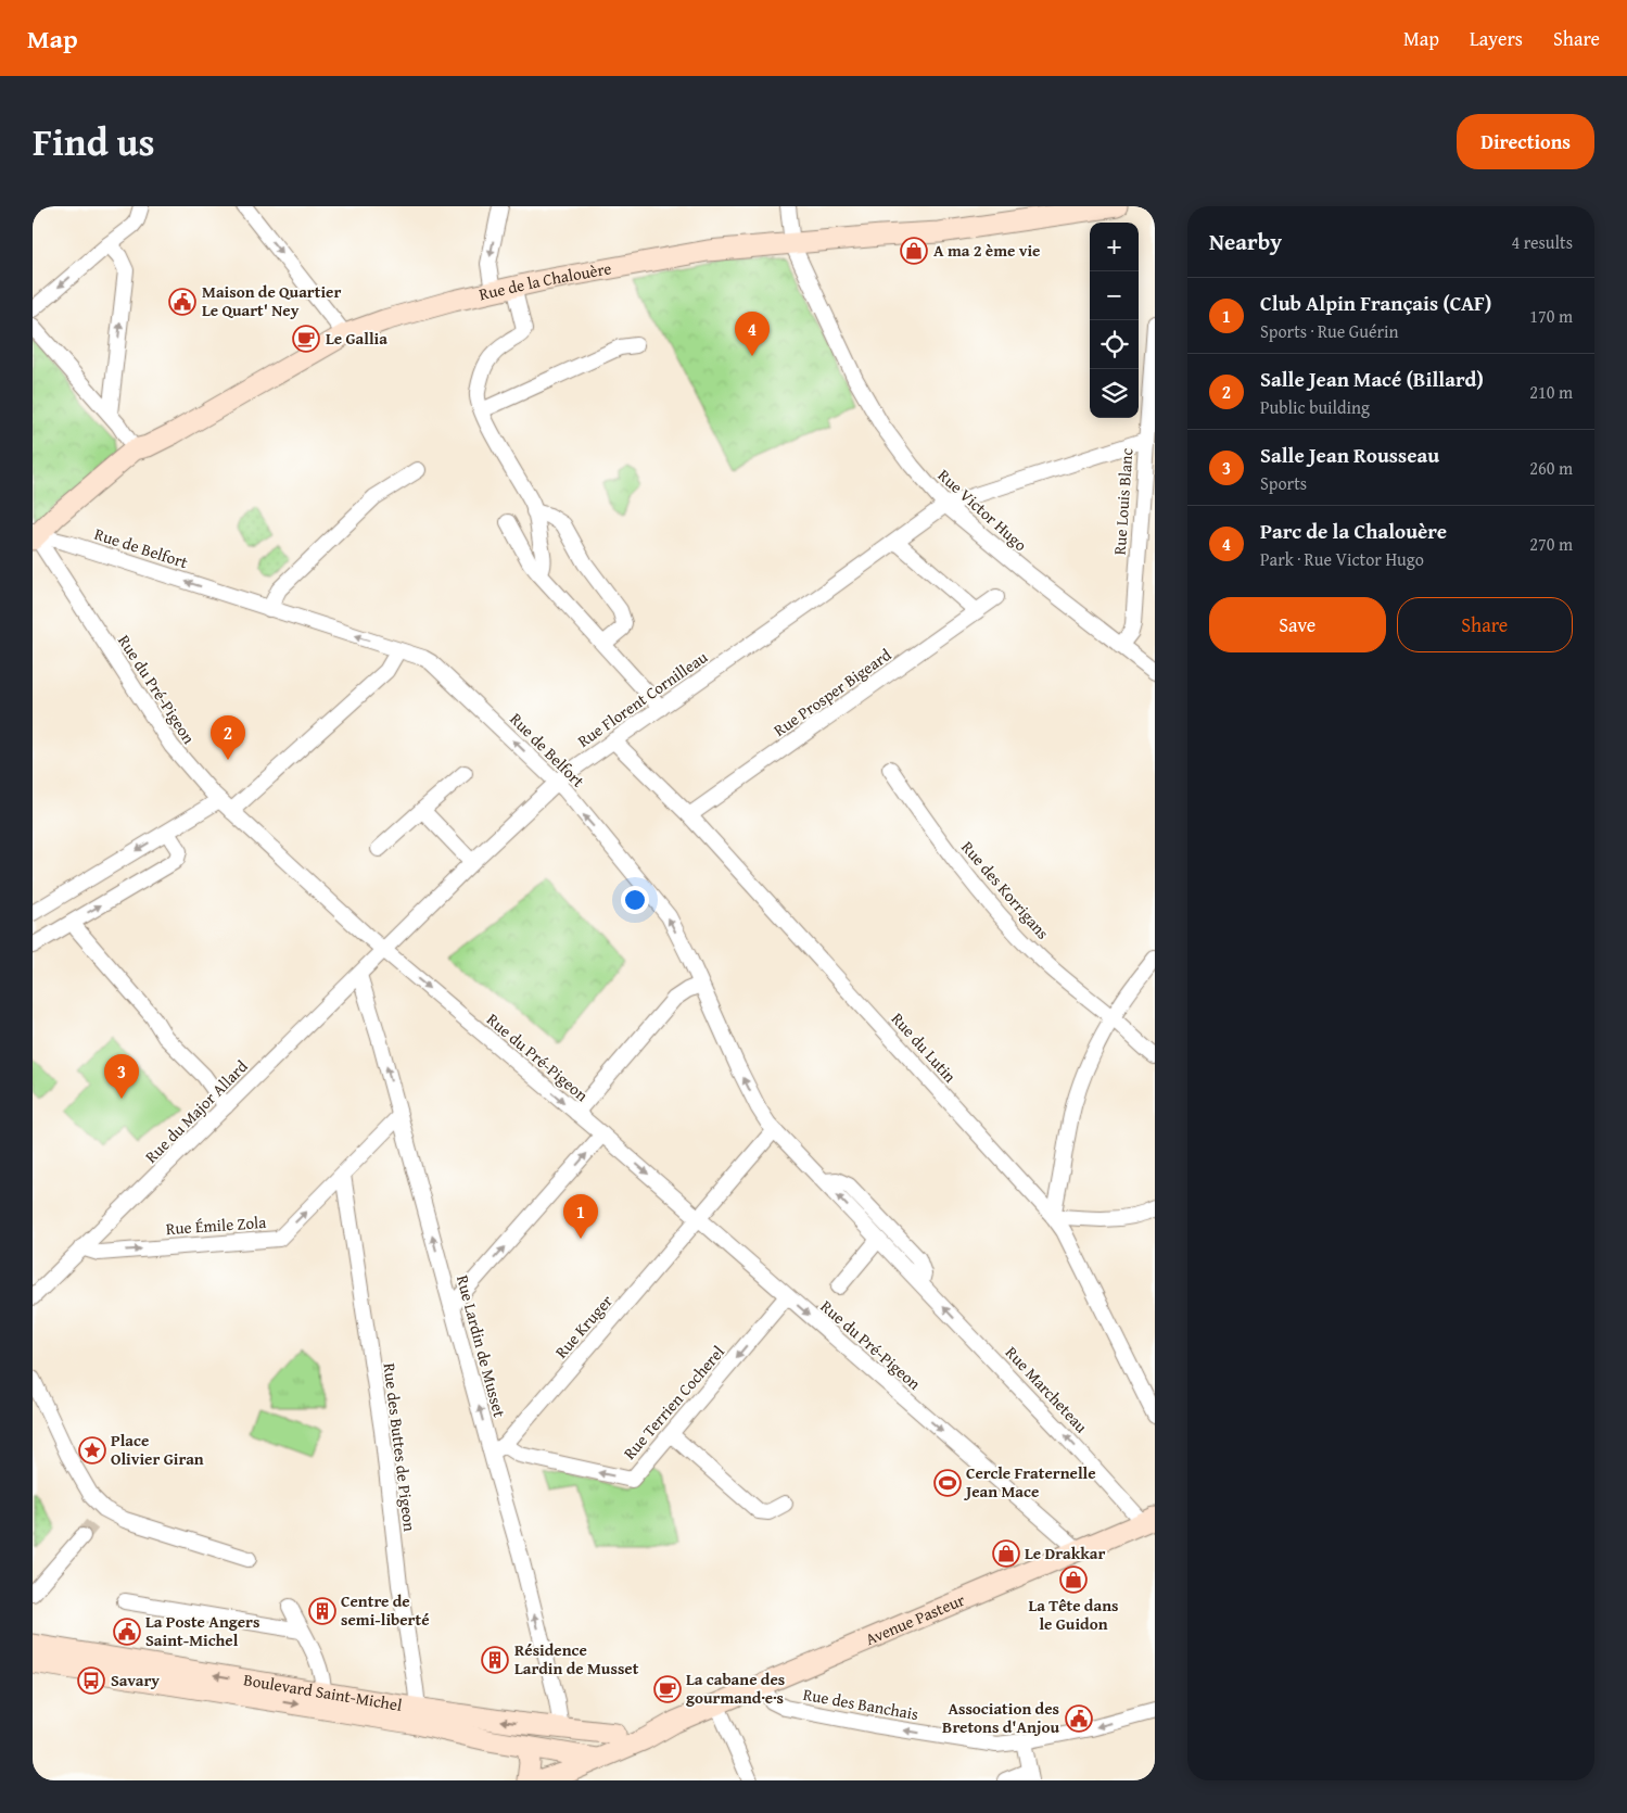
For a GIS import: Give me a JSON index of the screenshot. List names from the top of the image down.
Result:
{
  "streets": {
    "main road": ["Rue de la Chalouère", "Avenue Pasteur", "Boulevard Saint-Michel"],
    "street": [
      "Rue Louis Blanc",
      "Rue Victor Hugo",
      "Rue de Belfort",
      "Rue du Pré-Pigeon",
      "Rue Prosper Bigeard",
      "Rue Florent Cornilleau",
      "Rue des Korrigans",
      "Rue du Lutin",
      "Rue du Major Allard",
      "Rue Émile Zola",
      "Rue Kruger",
      "Rue Lardin de Musset",
      "Rue Marcheteau",
      "Rue Terrien Cocherel",
      "Rue des Buttes de Pigeon",
      "Rue des Banchais"
    ]
  },
  "crossings": [
    ["Rue de la Chalouère", "Rue Victor Hugo"],
    ["Rue de la Chalouère", "Rue de Belfort"],
    ["Rue de la Chalouère", "Rue du Pré-Pigeon"],
    ["Rue Louis Blanc", "Rue Victor Hugo"],
    ["Rue Louis Blanc", "Rue Florent Cornilleau"],
    ["Rue Victor Hugo", "Rue Florent Cornilleau"],
    ["Rue de Belfort", "Rue du Pré-Pigeon"],
    ["Rue de Belfort", "Rue Florent Cornilleau"],
    ["Rue de Belfort", "Rue Marcheteau"],
    ["Rue du Pré-Pigeon", "Rue Florent Cornilleau"],
    ["Rue du Pré-Pigeon", "Rue du Major Allard"],
    ["Rue du Pré-Pigeon", "Rue Kruger"],
    ["Rue du Pré-Pigeon", "Rue Terrien Cocherel"],
    ["Rue du Pré-Pigeon", "Avenue Pasteur"],
    ["Rue Prosper Bigeard", "Rue du Lutin"],
    ["Rue Florent Cornilleau", "Rue du Lutin"],
    ["Rue Florent Cornilleau", "Rue du Major Allard"],
    ["Rue du Major Allard", "Rue Émile Zola"],
    ["Rue du Major Allard", "Rue Lardin de Musset"],
    ["Rue Émile Zola", "Rue Lardin de Musset"],
    ["Rue Émile Zola", "Rue des Buttes de Pigeon"],
    ["Rue Kruger", "Rue Lardin de Musset"],
    ["Rue Kruger", "Rue Terrien Cocherel"],
    ["Rue Lardin de Musset", "Rue Terrien Cocherel"],
    ["Rue Lardin de Musset", "Boulevard Saint-Michel"],
    ["Rue Marcheteau", "Avenue Pasteur"],
    ["Rue des Buttes de Pigeon", "Boulevard Saint-Michel"],
    ["Avenue Pasteur", "Boulevard Saint-Michel"],
    ["Avenue Pasteur", "Rue des Banchais"]
  ],
  "one_way": [
    "Rue de Belfort",
    "Rue du Pré-Pigeon",
    "Rue Émile Zola",
    "Rue Lardin de Musset",
    "Rue Marcheteau",
    "Rue Terrien Cocherel",
    "Rue des Banchais"
  ],
  "places": {
    "shop": ["A ma 2 ème vie", "Le Drakkar", "La Tête dans le Guidon"],
    "public building": ["Maison de Quartier Le Quart' Ney", "La Poste Angers Saint-Michel", "Association des Bretons d'Anjou"],
    "cafe": ["Le Gallia", "La cabane des gourmand·e·s"],
    "place": ["Place Olivier Giran"],
    "sports": ["Cercle Fraternelle Jean Mace"],
    "building": ["Centre de semi-liberté", "Résidence Lardin de Musset"],
    "bus stop": ["Savary"]
  },
  "page": {
    "header": "Map",
    "nav": ["Map", "Layers", "Share"],
    "title": "Find us",
    "buttons": [
      "Directions",
      ["Save", "Share"]
    ],
    "heading": ["Nearby", "4 results"],
    "map_buttons": ["+", "−"],
    "list": [
      {
        "mark": "1",
        "name": "Club Alpin Français (CAF)",
        "note": "Sports · Rue Guérin",
        "value": "170 m"
      },
      {
        "mark": "2",
        "name": "Salle Jean Macé (Billard)",
        "note": "Public building",
        "value": "210 m"
      },
      {
        "mark": "3",
        "name": "Salle Jean Rousseau",
        "note": "Sports",
        "value": "260 m"
      },
      {
        "mark": "4",
        "name": "Parc de la Chalouère",
        "note": "Park · Rue Victor Hugo",
        "value": "270 m"
      }
    ],
    "pins": [
      "4",
      "2",
      "3",
      "1"
    ]
  }
}
